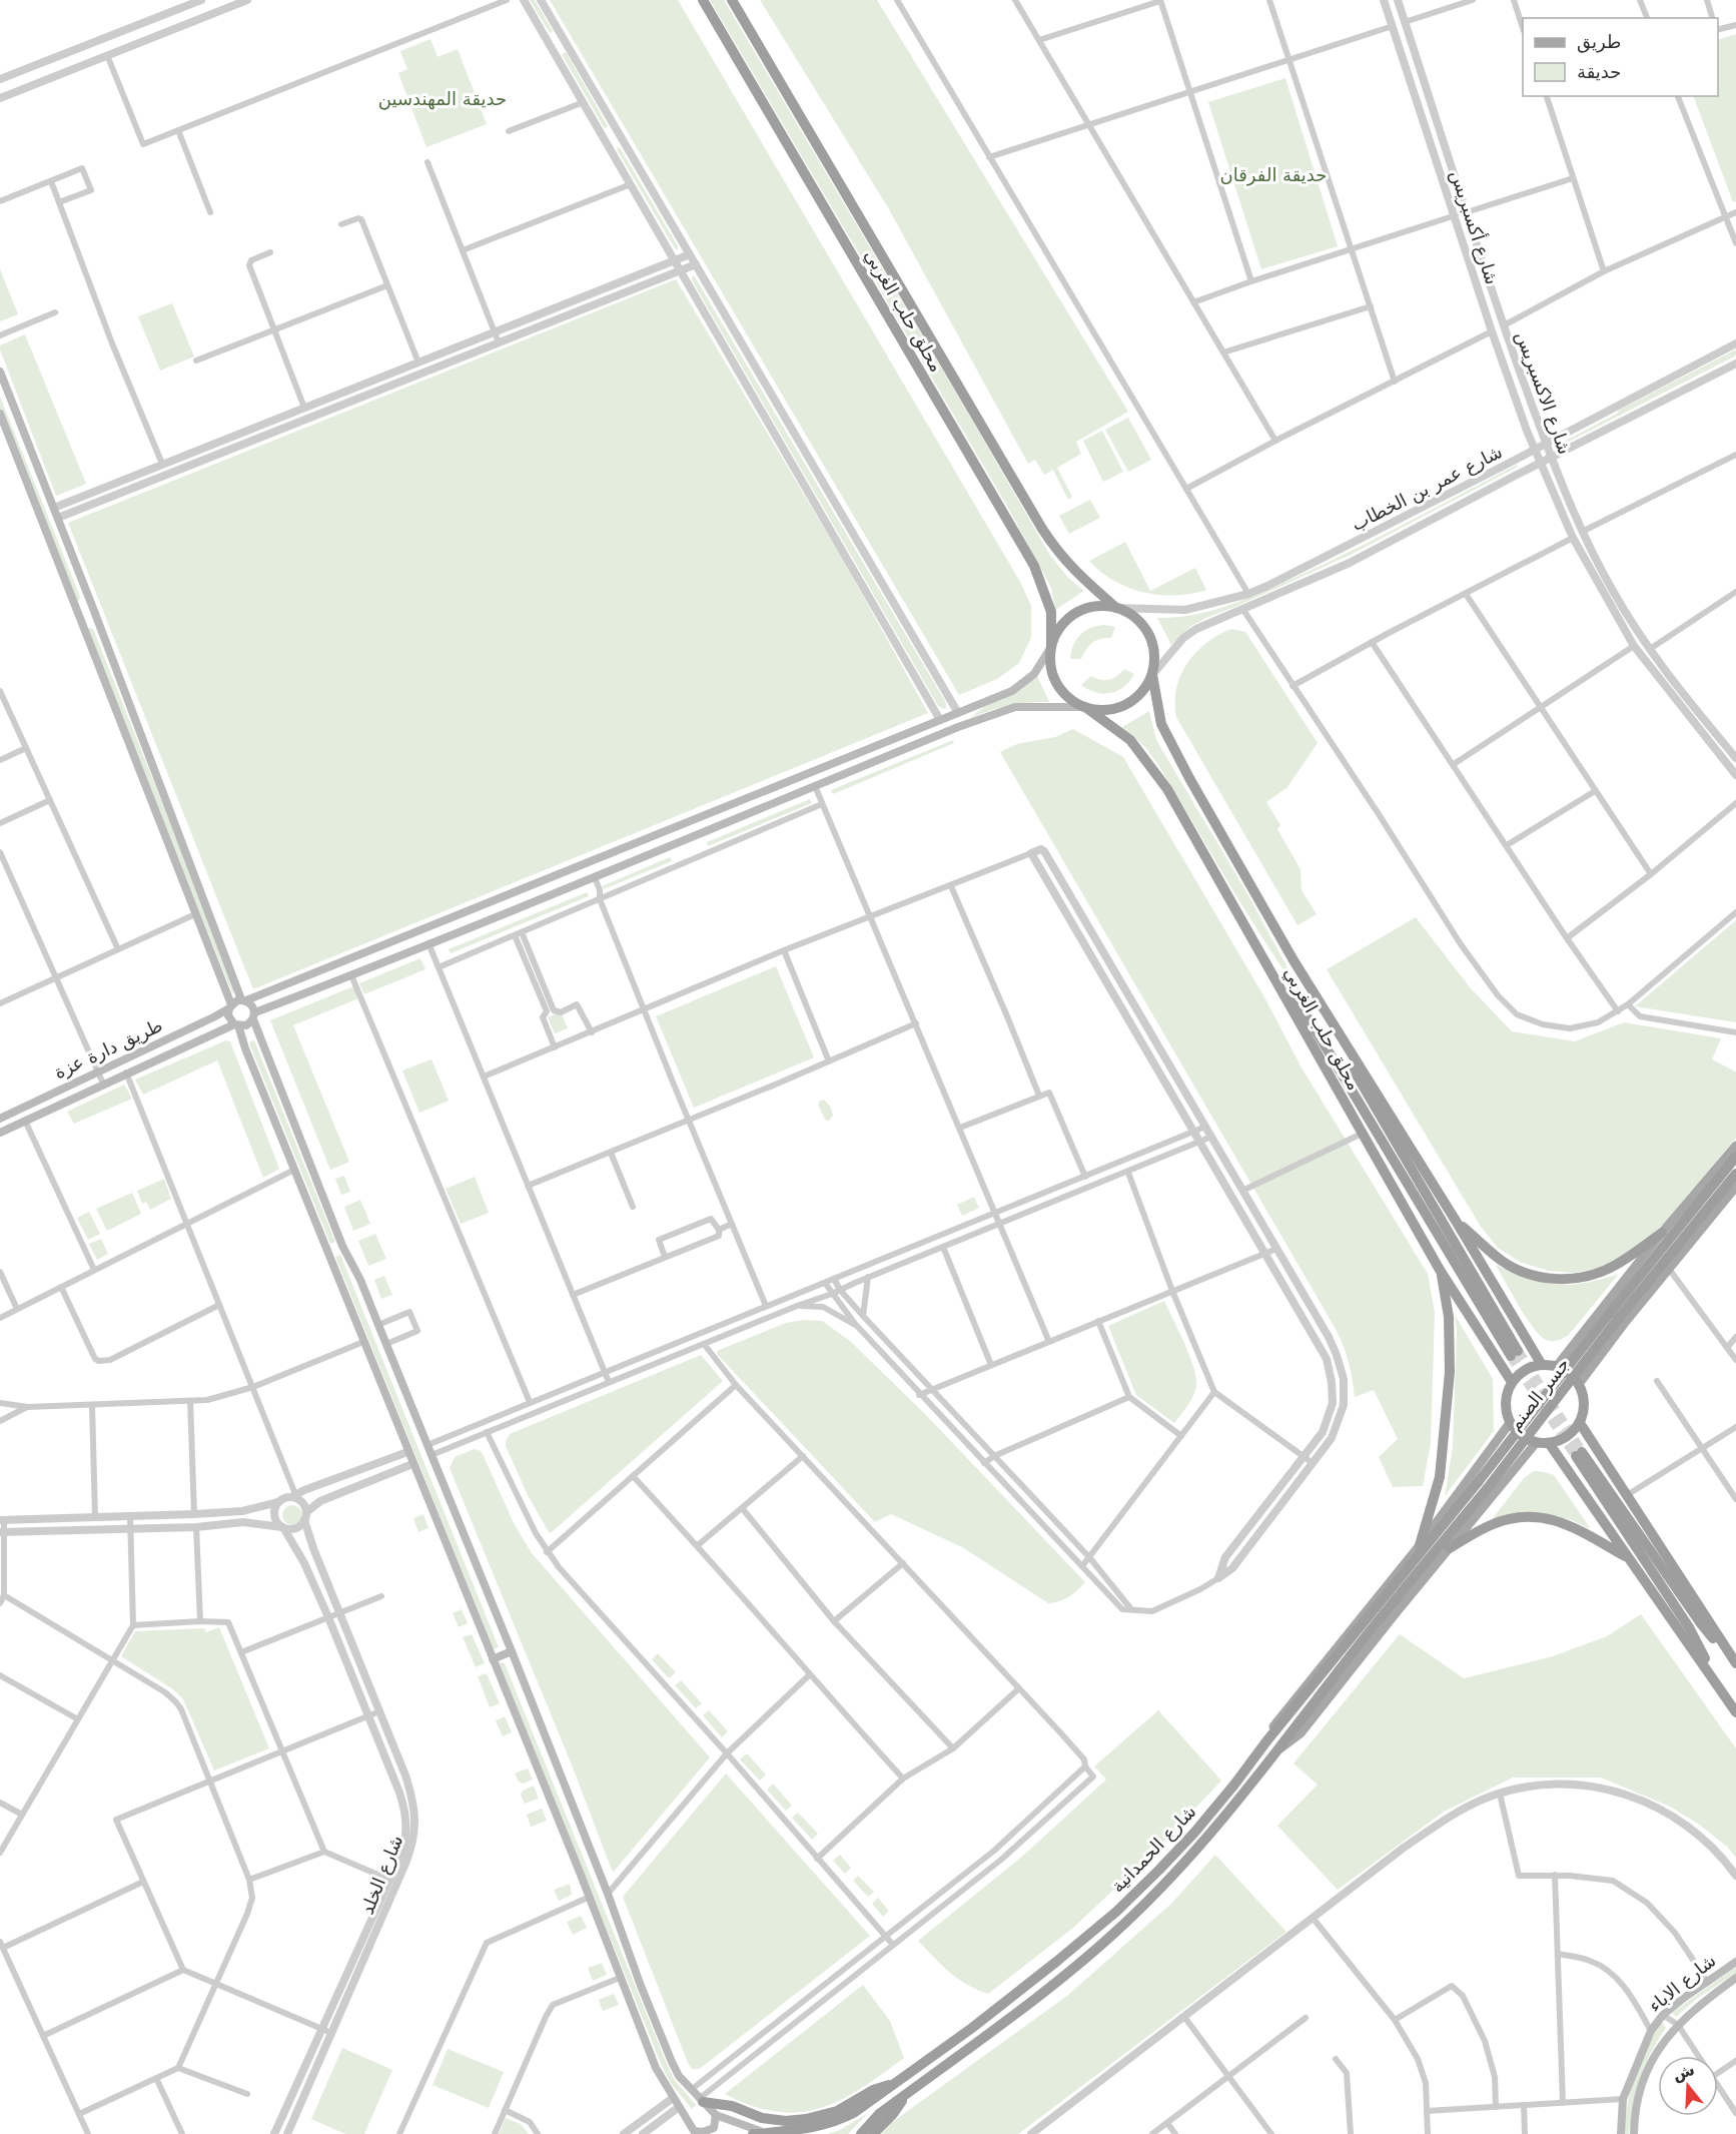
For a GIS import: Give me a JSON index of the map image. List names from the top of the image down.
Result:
{
  "streets": {
    "highway": ["محلق حلب الغربي", "جسر الصنم", "شارع الحمدانية"],
    "main road": ["طريق دارة عزة", "شارع الاباء"],
    "street": [
      "شارع أكسبريس",
      "شارع الاكسبريس",
      "شارع عمر بن الخطاب",
      "شارع الخلد"
    ]
  },
  "crossings": [
    ["شارع أكسبريس", "شارع عمر بن الخطاب"],
    ["محلق حلب الغربي", "شارع عمر بن الخطاب"],
    ["شارع الاكسبريس", "شارع عمر بن الخطاب"],
    ["جسر الصنم", "شارع الحمدانية"]
  ],
  "parks": ["حديقة المهندسين", "حديقة الفرقان"],
  "legend": ["طريق", "حديقة"],
  "north": "top"
}
